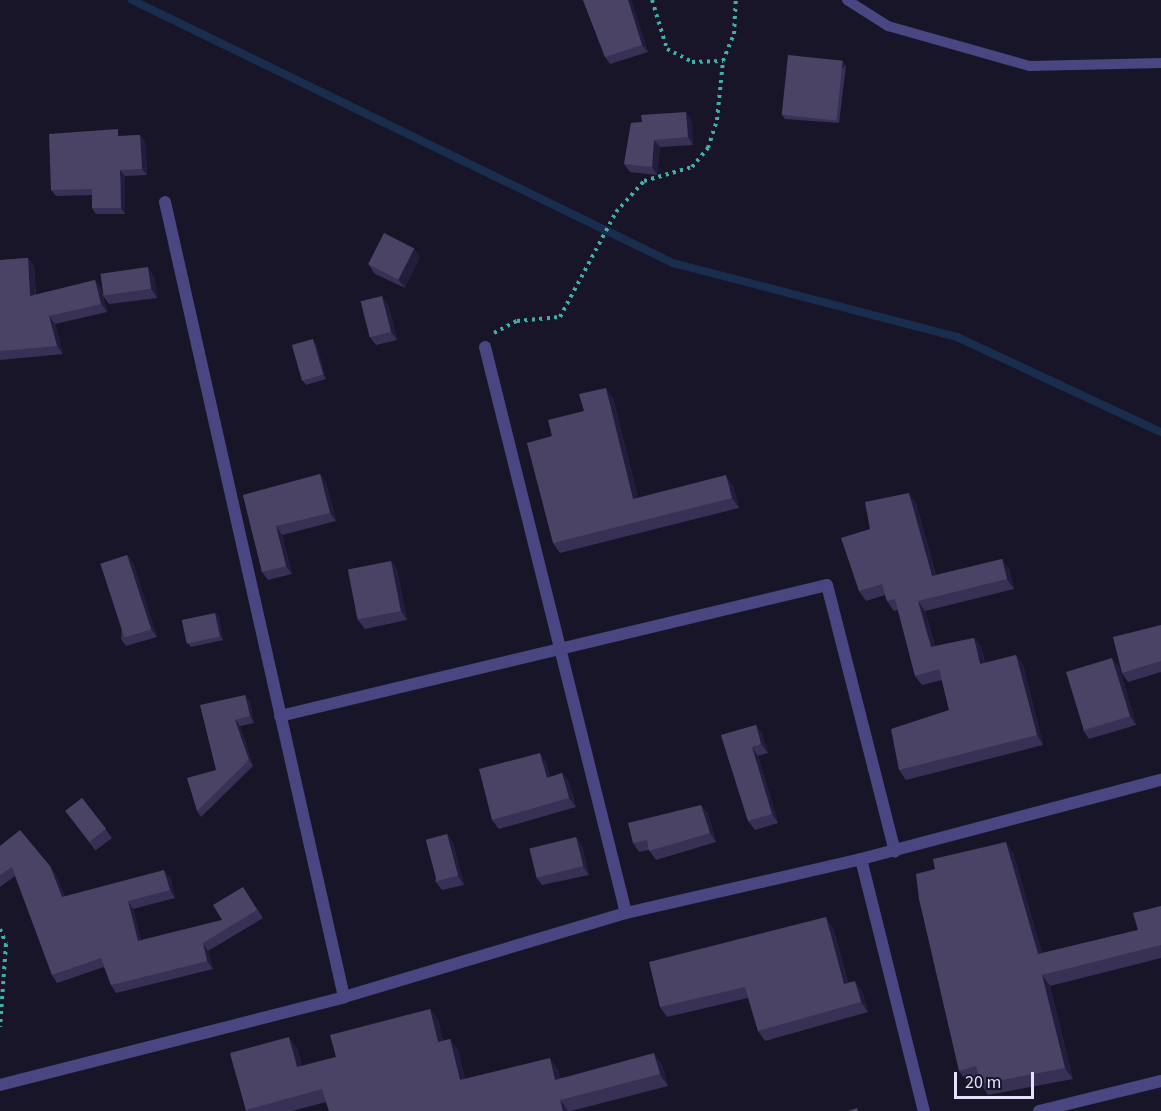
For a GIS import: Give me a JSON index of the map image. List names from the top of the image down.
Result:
{
  "scale_bar": "20 m"
}
